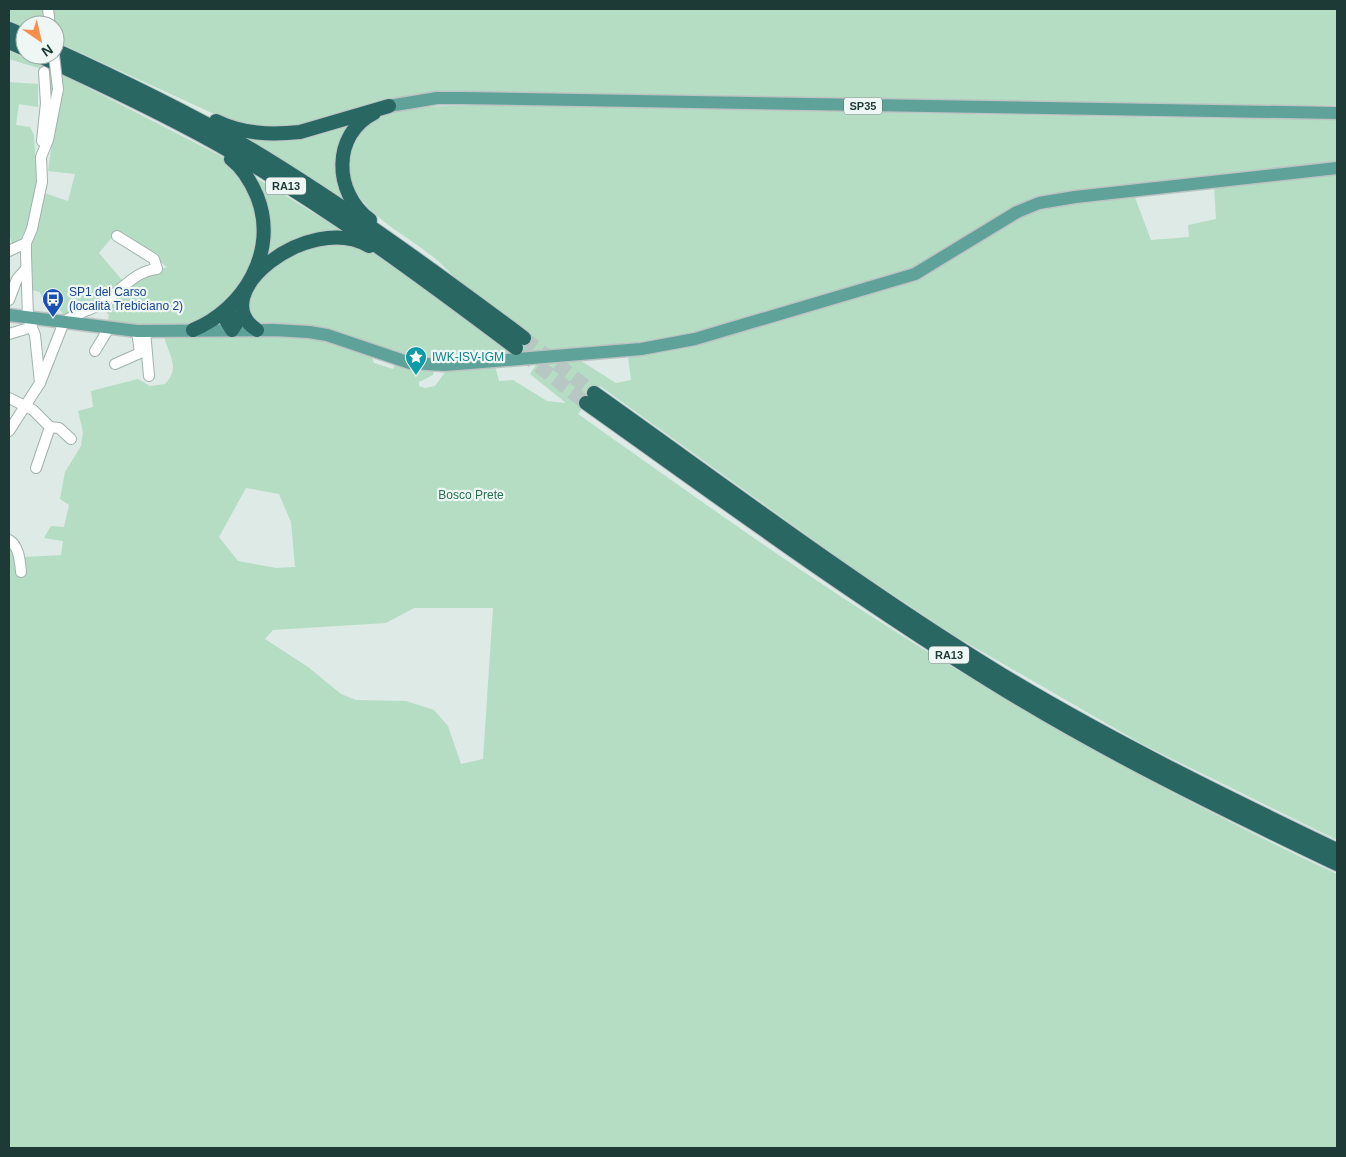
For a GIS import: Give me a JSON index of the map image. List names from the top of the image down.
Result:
{
  "streets": {
    "highway": ["RA13"],
    "main road": ["SP35"]
  },
  "parks": ["Bosco Prete"],
  "places": {
    "bus stop": ["SP1 del Carso (località Trebiciano 2)"],
    "place": ["IWK-ISV-IGM"]
  },
  "north": "bottom right"
}
